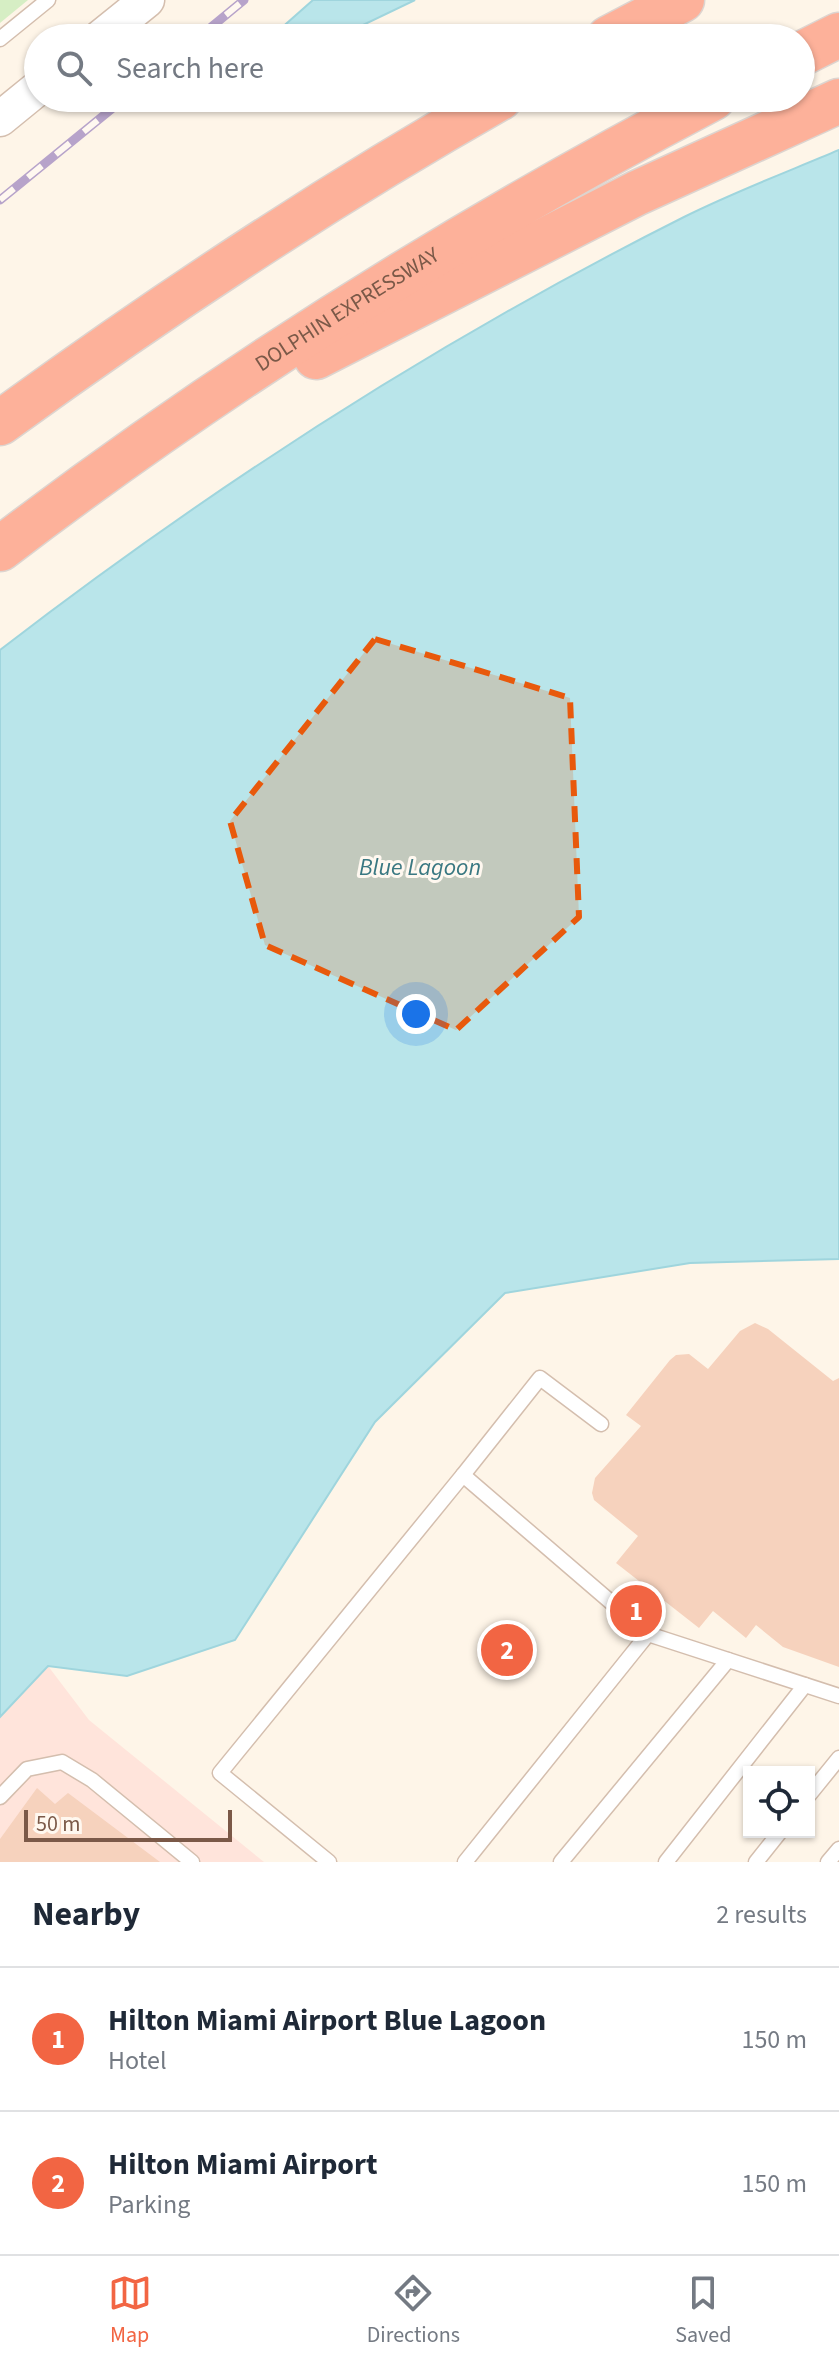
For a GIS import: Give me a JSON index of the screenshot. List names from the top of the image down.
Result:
{
  "streets": {
    "highway": ["DOLPHIN EXPRESSWAY"]
  },
  "water": ["Blue Lagoon"],
  "scale_bar": "50 m",
  "page": {
    "search": "Search here",
    "pins": ["1", "2"],
    "scale": "50 m",
    "heading": ["Nearby", "2 results"],
    "list": [
      {
        "mark": "1",
        "name": "Hilton Miami Airport Blue Lagoon",
        "note": "Hotel",
        "value": "150 m"
      },
      {
        "mark": "2",
        "name": "Hilton Miami Airport",
        "note": "Parking",
        "value": "150 m"
      }
    ],
    "nav": ["Map", "Directions", "Saved"]
  }
}
